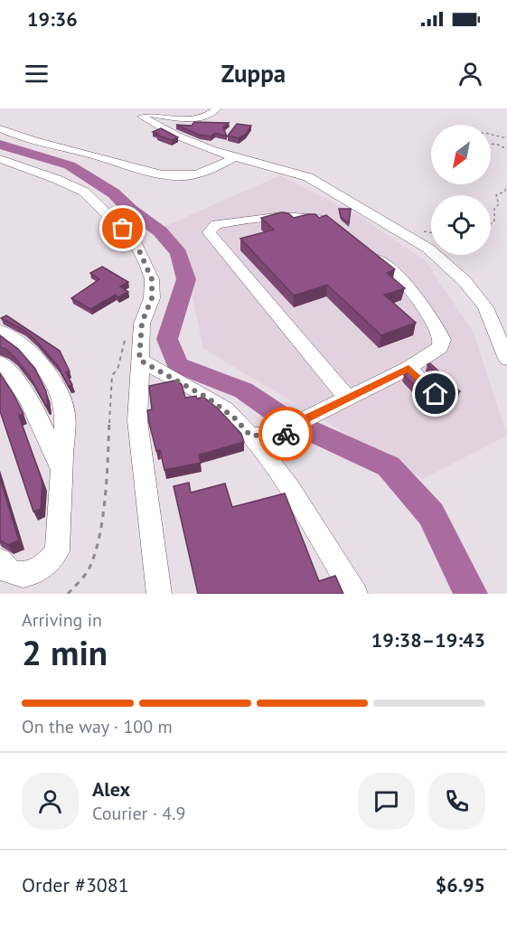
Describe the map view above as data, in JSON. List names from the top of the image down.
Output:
{
  "north": "bottom left",
  "page": {
    "status": "19:36",
    "header": "Zuppa",
    "heading": ["2 min", "Arriving in", "19:38–19:43"],
    "panel": [
      "Alex",
      "Courier · 4.9",
      "Order #3081",
      "$6.95"
    ],
    "bar": "On the way · 100 m"
  }
}
